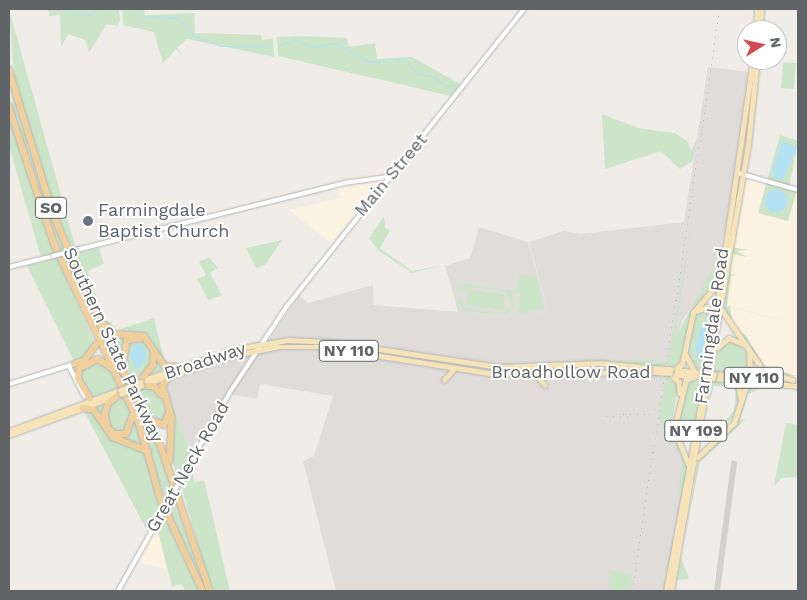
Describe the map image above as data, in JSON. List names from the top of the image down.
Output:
{
  "streets": {
    "highway": ["SO", "Southern State Parkway"],
    "main road": [
      "Main Street",
      "Farmingdale Road",
      "NY 110",
      "Broadway",
      "Broadhollow Road",
      "NY 109",
      "Great Neck Road"
    ]
  },
  "crossings": [
    ["Main Street", "Broadway"],
    ["Main Street", "Broadhollow Road"],
    ["Main Street", "Great Neck Road"],
    ["Broadway", "Broadhollow Road"],
    ["Broadway", "Great Neck Road"],
    ["Broadhollow Road", "Great Neck Road"]
  ],
  "places": ["Farmingdale Baptist Church"],
  "north": "right"
}
